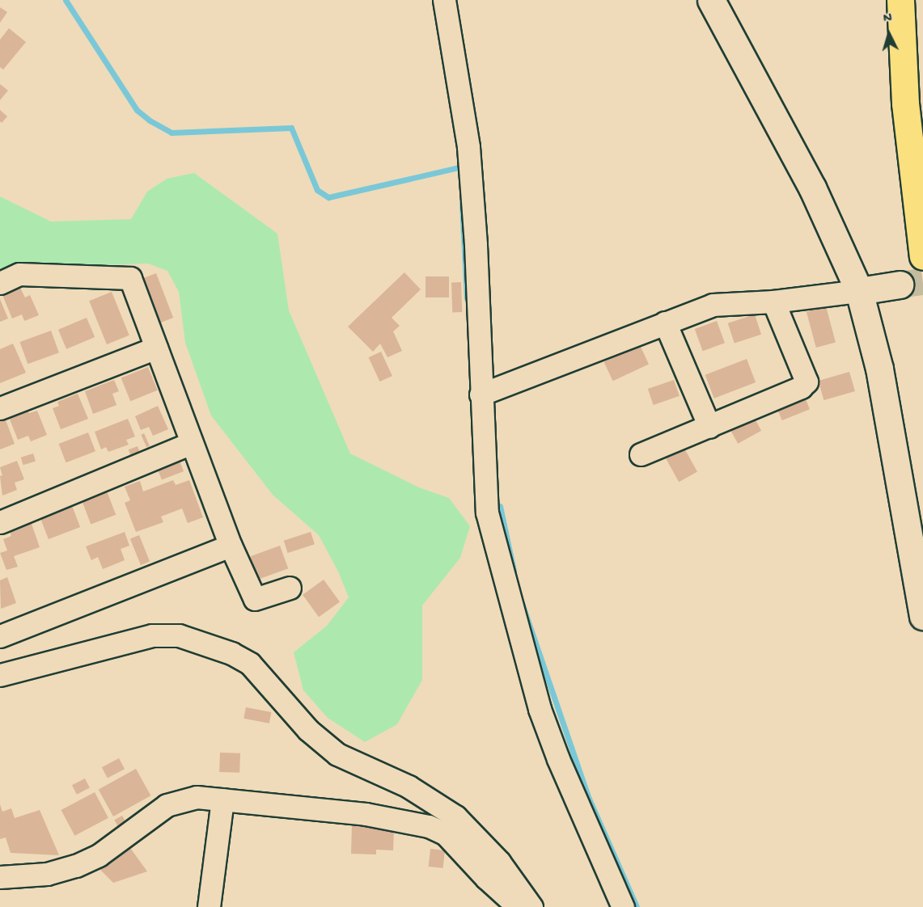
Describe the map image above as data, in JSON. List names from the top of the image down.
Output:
{
  "north": "top"
}
